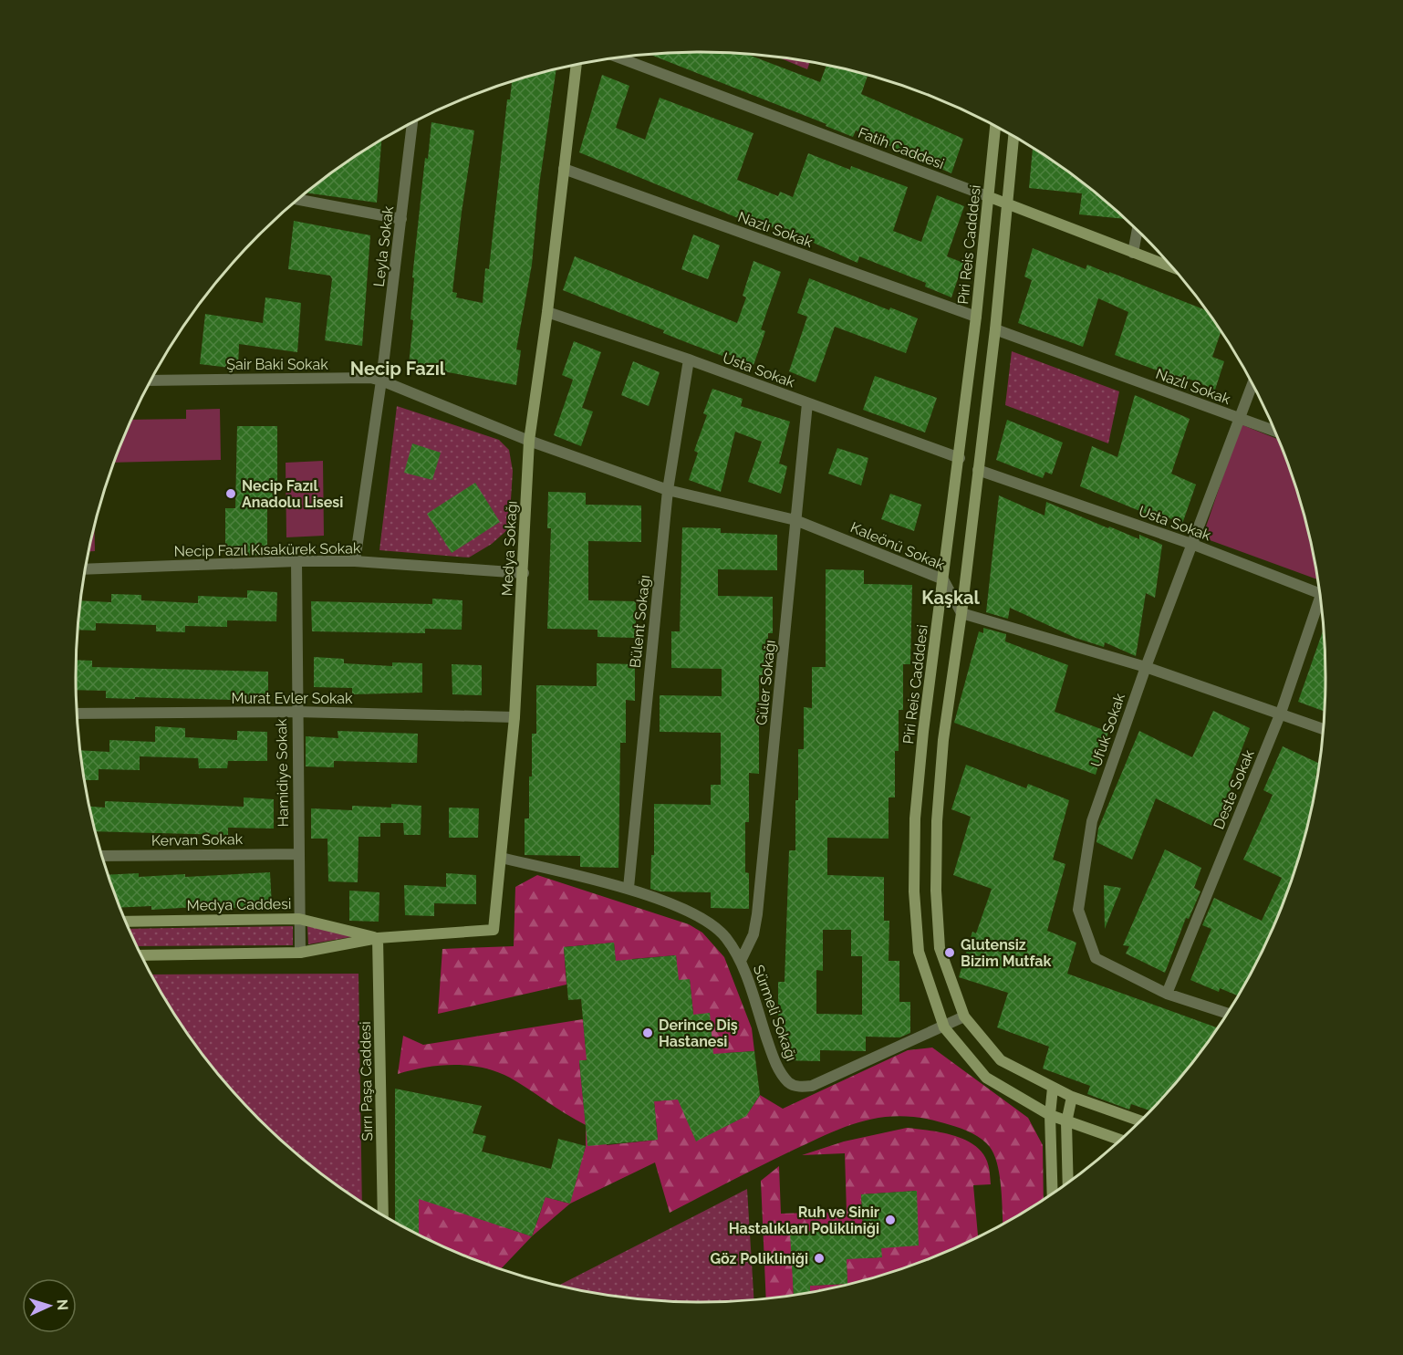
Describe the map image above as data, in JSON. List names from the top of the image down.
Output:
{
  "streets": {
    "main road": [
      "Fatih Caddesi",
      "Piri Reis Cadddesi",
      "Medya Sokağı",
      "Medya Caddesi",
      "Sırrı Paşa Caddesi"
    ],
    "street": [
      "Nazlı Sokak",
      "Leyla Sokak",
      "Şair Baki Sokak",
      "Usta Sokak",
      "Kaleönü Sokak",
      "Necip Fazıl Kısakürek Sokak",
      "Bülent Sokağı",
      "Güler Sokağı",
      "Murat Evler Sokak",
      "Ufuk Sokak",
      "Hamidiye Sokak",
      "Deste Sokak",
      "Kervan Sokak",
      "Sürmeli Sokağı"
    ]
  },
  "crossings": [
    ["Fatih Caddesi", "Piri Reis Cadddesi"],
    ["Nazlı Sokak", "Piri Reis Cadddesi"],
    ["Nazlı Sokak", "Medya Sokağı"],
    ["Nazlı Sokak", "Ufuk Sokak"],
    ["Piri Reis Cadddesi", "Usta Sokak"],
    ["Piri Reis Cadddesi", "Kaleönü Sokak"],
    ["Piri Reis Cadddesi", "Sürmeli Sokağı"],
    ["Leyla Sokak", "Şair Baki Sokak"],
    ["Leyla Sokak", "Necip Fazıl Kısakürek Sokak"],
    ["Şair Baki Sokak", "Kaleönü Sokak"],
    ["Şair Baki Sokak", "Medya Sokağı"],
    ["Usta Sokak", "Medya Sokağı"],
    ["Usta Sokak", "Bülent Sokağı"],
    ["Usta Sokak", "Güler Sokağı"],
    ["Usta Sokak", "Ufuk Sokak"],
    ["Kaleönü Sokak", "Medya Sokağı"],
    ["Kaleönü Sokak", "Bülent Sokağı"],
    ["Kaleönü Sokak", "Güler Sokağı"],
    ["Medya Sokağı", "Necip Fazıl Kısakürek Sokak"],
    ["Medya Sokağı", "Murat Evler Sokak"],
    ["Medya Sokağı", "Medya Caddesi"],
    ["Medya Sokağı", "Sürmeli Sokağı"],
    ["Medya Sokağı", "Sırrı Paşa Caddesi"],
    ["Necip Fazıl Kısakürek Sokak", "Hamidiye Sokak"],
    ["Bülent Sokağı", "Sürmeli Sokağı"],
    ["Güler Sokağı", "Sürmeli Sokağı"],
    ["Murat Evler Sokak", "Hamidiye Sokak"],
    ["Ufuk Sokak", "Deste Sokak"],
    ["Hamidiye Sokak", "Kervan Sokak"],
    ["Hamidiye Sokak", "Medya Caddesi"],
    ["Medya Caddesi", "Sırrı Paşa Caddesi"]
  ],
  "districts": ["Necip Fazıl", "Kaşkal"],
  "places": [
    "Necip Fazıl Anadolu Lisesi",
    "Glutensiz Bizim Mutfak",
    "Derince Diş Hastanesi",
    "Ruh ve Sinir Hastalıkları Polikliniği",
    "Göz Polikliniği"
  ],
  "north": "right"
}
